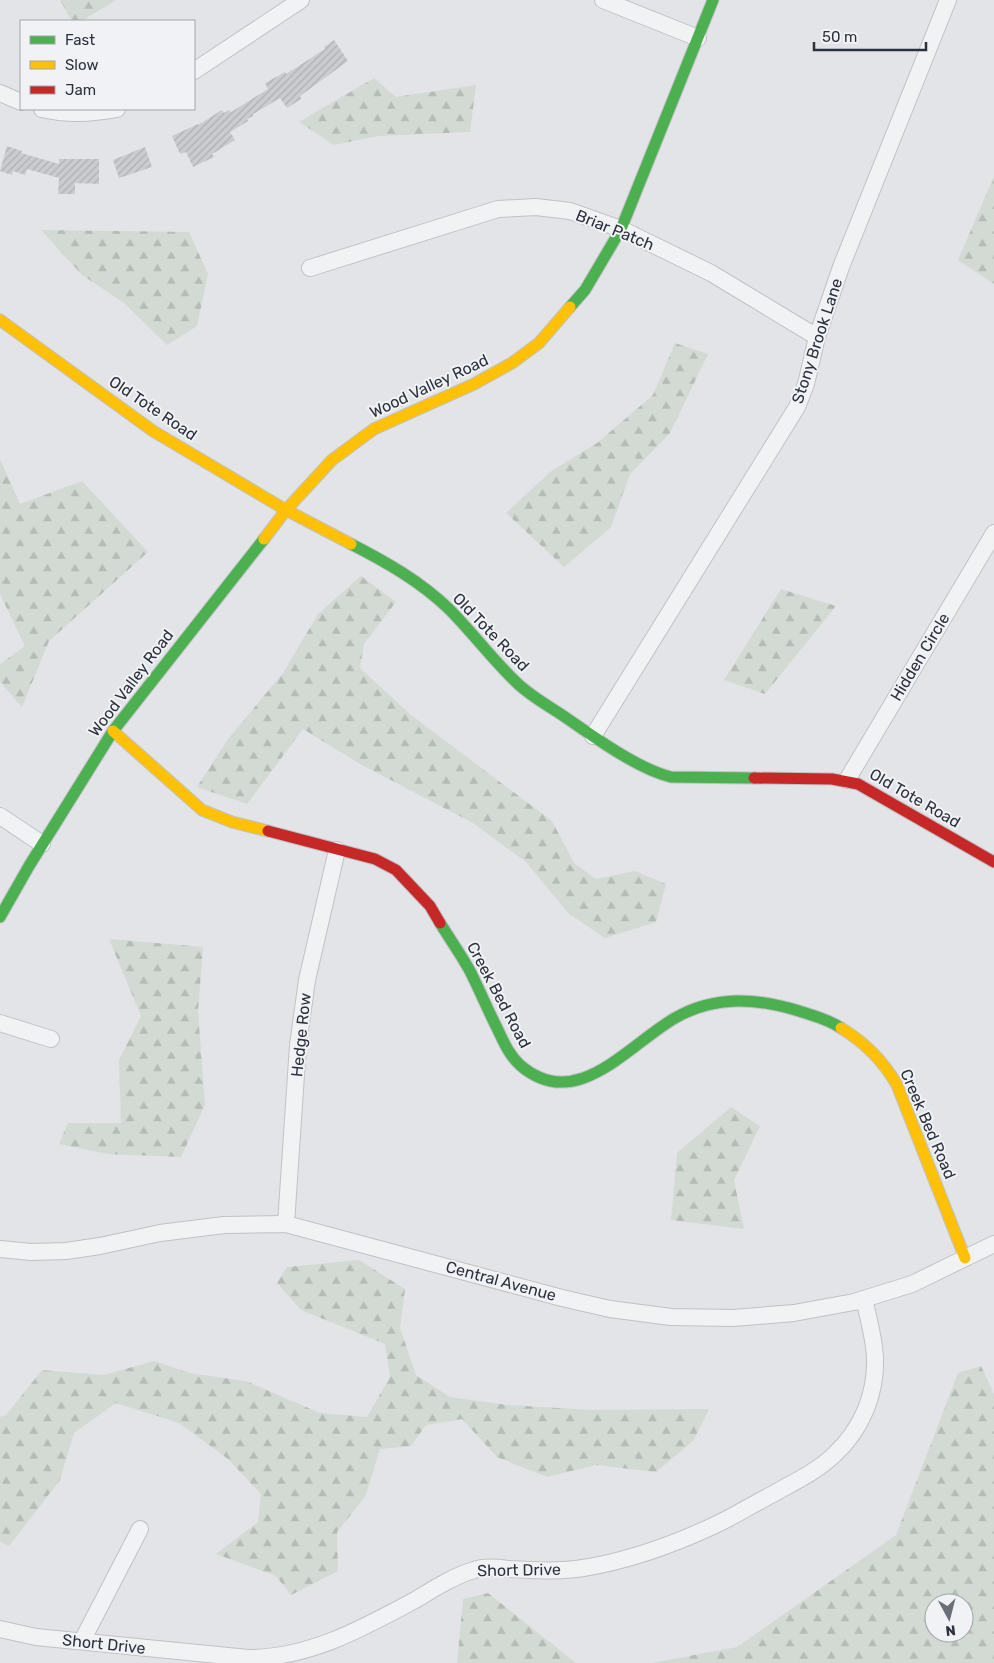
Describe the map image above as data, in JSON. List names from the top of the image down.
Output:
{
  "streets": {
    "street": [
      "Briar Patch",
      "Stony Brook Lane",
      "Wood Valley Road",
      "Old Tote Road",
      "Hidden Circle",
      "Creek Bed Road",
      "Hedge Row",
      "Central Avenue",
      "Short Drive"
    ]
  },
  "crossings": [
    ["Briar Patch", "Stony Brook Lane"],
    ["Briar Patch", "Wood Valley Road"],
    ["Stony Brook Lane", "Old Tote Road"],
    ["Wood Valley Road", "Old Tote Road"],
    ["Wood Valley Road", "Creek Bed Road"],
    ["Old Tote Road", "Hidden Circle"],
    ["Creek Bed Road", "Hedge Row"],
    ["Creek Bed Road", "Central Avenue"],
    ["Hedge Row", "Central Avenue"],
    ["Central Avenue", "Short Drive"]
  ],
  "legend": ["Fast", "Slow", "Jam"],
  "scale_bar": "50 m",
  "north": "bottom"
}
